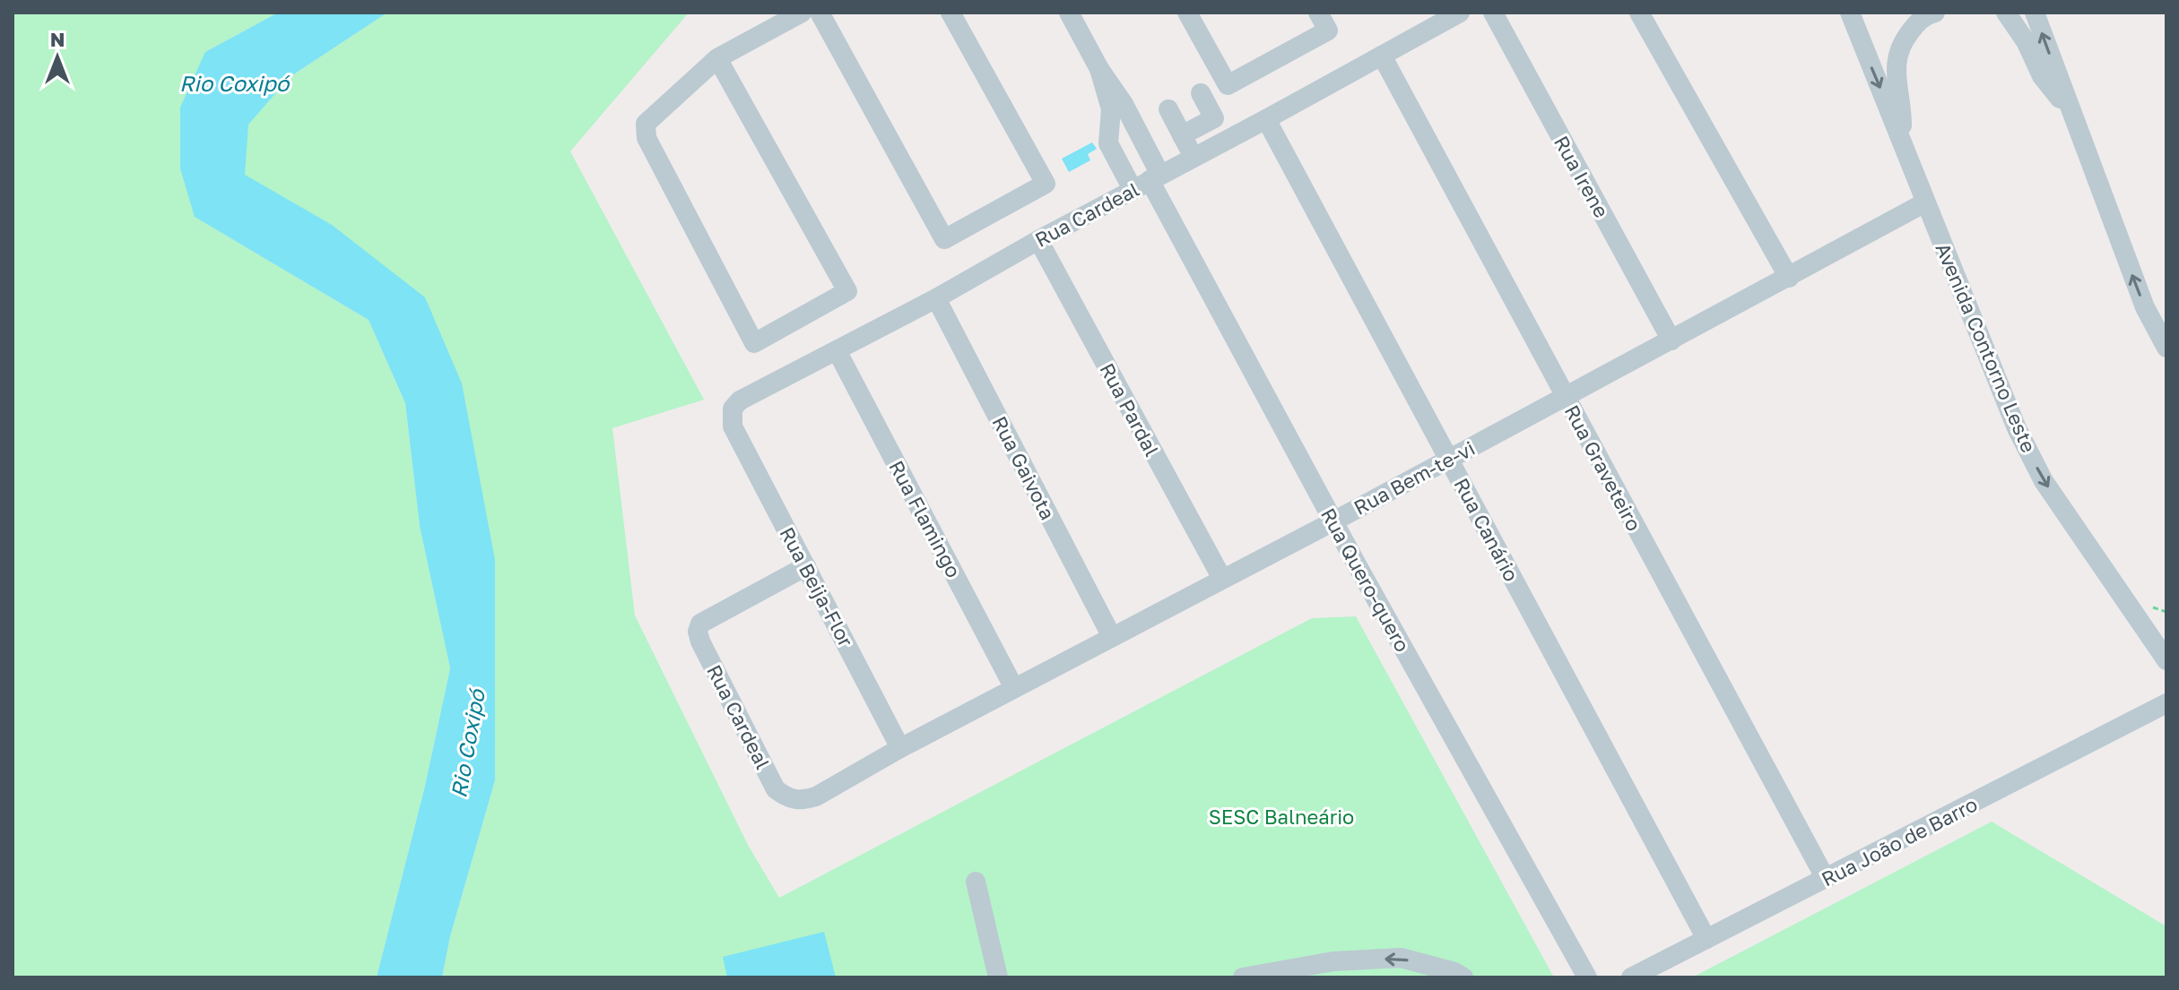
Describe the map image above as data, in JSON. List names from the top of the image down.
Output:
{
  "streets": {
    "street": [
      "Rua Irene",
      "Rua Cardeal",
      "Avenida Contorno Leste",
      "Rua Pardal",
      "Rua Gaivota",
      "Rua Graveteiro",
      "Rua Bem-te-vi",
      "Rua Flamingo",
      "Rua Canário",
      "Rua Quero-quero",
      "Rua Beija-Flor",
      "Rua João de Barro"
    ]
  },
  "crossings": [
    ["Rua Irene", "Rua Bem-te-vi"],
    ["Rua Cardeal", "Rua Pardal"],
    ["Rua Cardeal", "Rua Gaivota"],
    ["Rua Cardeal", "Rua Graveteiro"],
    ["Rua Cardeal", "Rua Bem-te-vi"],
    ["Rua Cardeal", "Rua Flamingo"],
    ["Rua Cardeal", "Rua Canário"],
    ["Rua Cardeal", "Rua Quero-quero"],
    ["Rua Cardeal", "Rua Beija-Flor"],
    ["Avenida Contorno Leste", "Rua Bem-te-vi"],
    ["Rua Pardal", "Rua Bem-te-vi"],
    ["Rua Gaivota", "Rua Bem-te-vi"],
    ["Rua Graveteiro", "Rua Bem-te-vi"],
    ["Rua Graveteiro", "Rua João de Barro"],
    ["Rua Bem-te-vi", "Rua Flamingo"],
    ["Rua Bem-te-vi", "Rua Canário"],
    ["Rua Bem-te-vi", "Rua Quero-quero"],
    ["Rua Bem-te-vi", "Rua Beija-Flor"],
    ["Rua Canário", "Rua João de Barro"]
  ],
  "water": ["Rio Coxipó"],
  "parks": ["SESC Balneário"],
  "north": "top"
}
